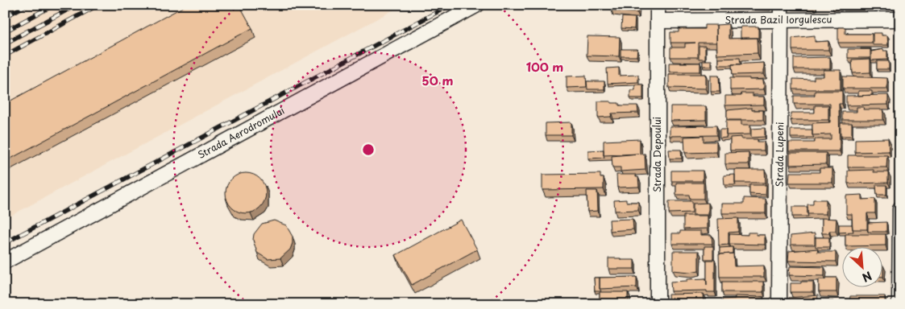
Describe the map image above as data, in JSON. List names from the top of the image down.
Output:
{
  "streets": {
    "street": [
      "Strada Bazil Iorgulescu",
      "Strada Aerodromului",
      "Strada Depoului",
      "Strada Lupeni"
    ]
  },
  "crossings": [
    ["Strada Bazil Iorgulescu", "Strada Depoului"],
    ["Strada Bazil Iorgulescu", "Strada Lupeni"]
  ],
  "north": "bottom right",
  "rings": ["100 m", "50 m"]
}
